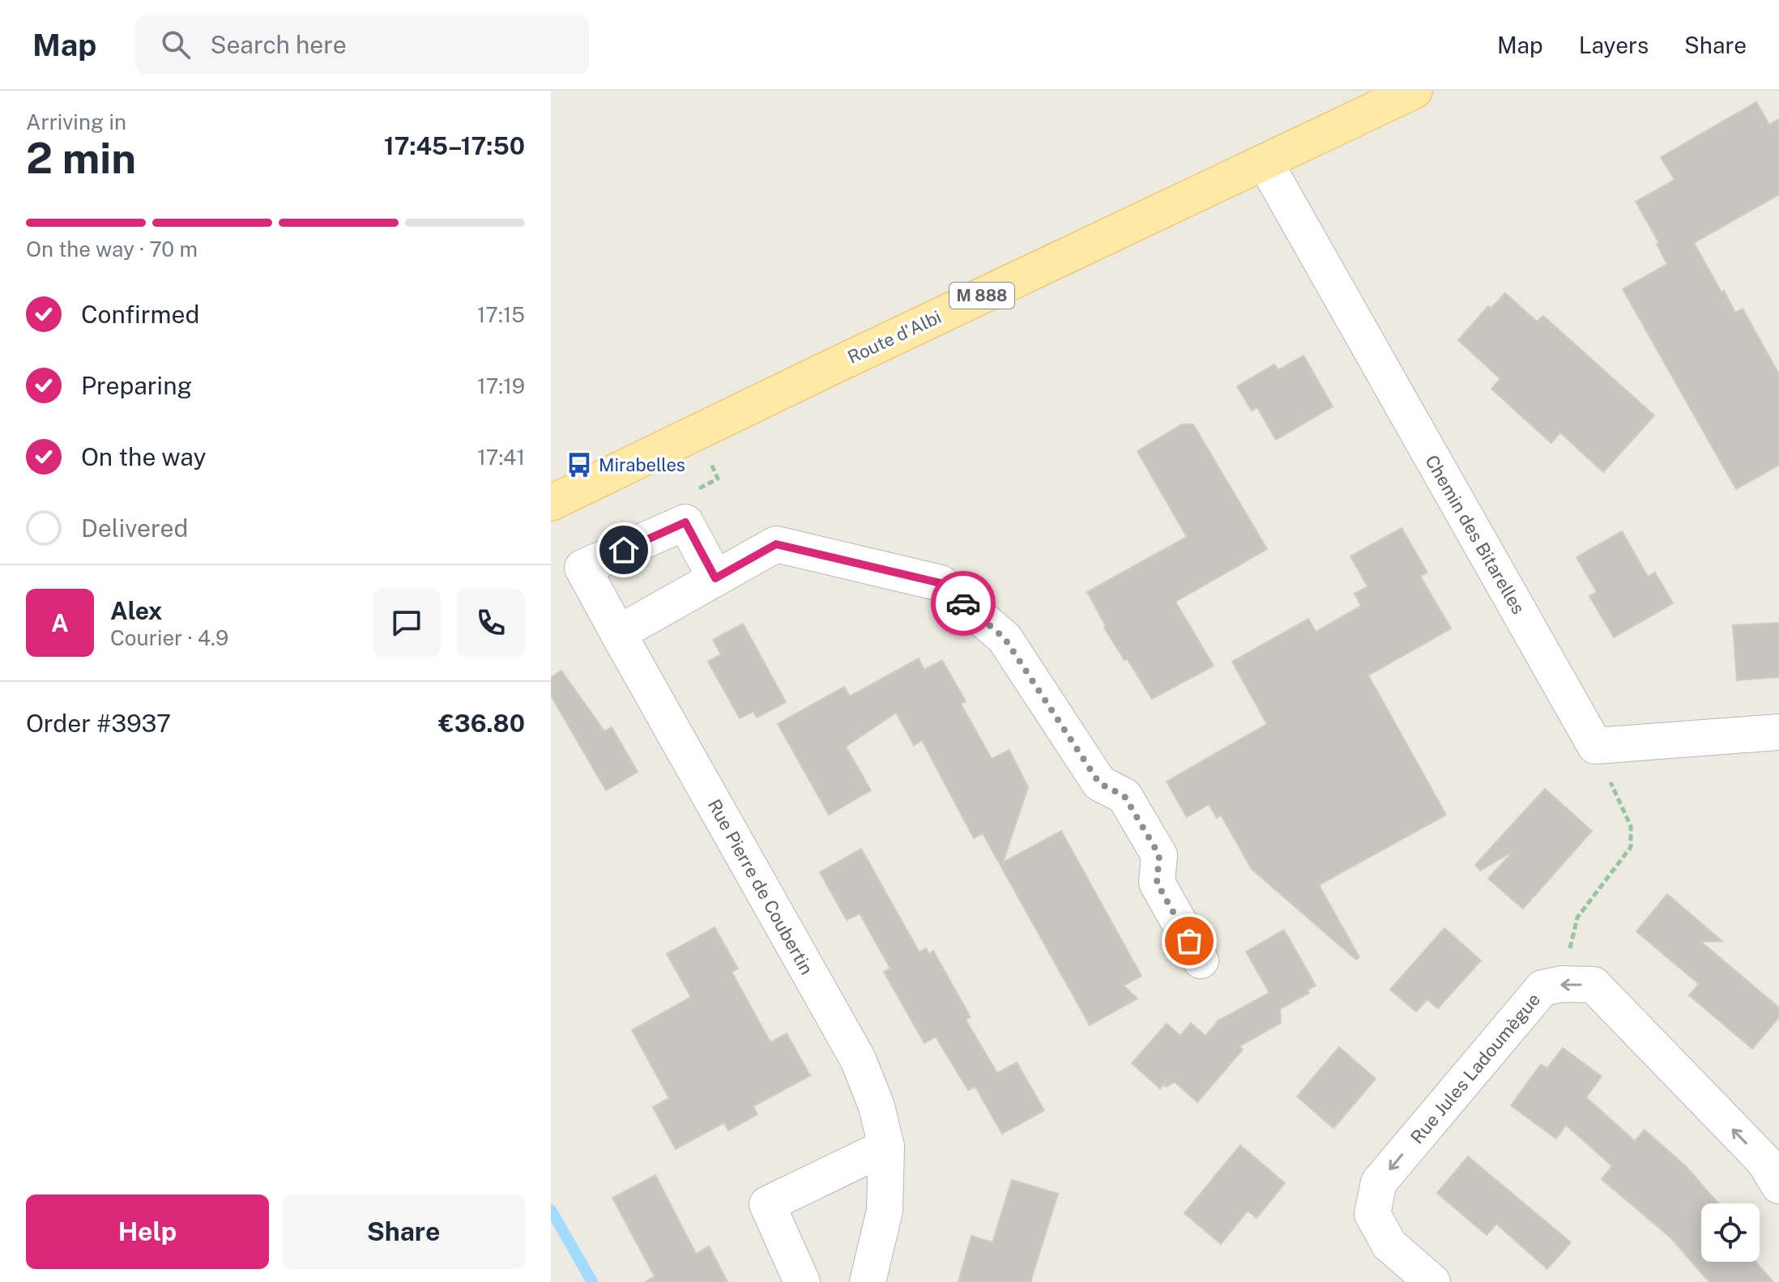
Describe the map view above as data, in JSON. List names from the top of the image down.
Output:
{
  "streets": {
    "main road": ["M 888", "Route d'Albi"],
    "street": ["Chemin des Bitarelles", "Rue Pierre de Coubertin", "Rue Jules Ladoumègue"]
  },
  "crossings": [
    ["Route d'Albi", "Chemin des Bitarelles"]
  ],
  "places": {
    "bus stop": ["Mirabelles"]
  },
  "page": {
    "header": "Map",
    "search": "Search here",
    "nav": ["Map", "Layers", "Share"],
    "heading": ["2 min", "Arriving in", "17:45–17:50"],
    "panel": [
      "Alex",
      "Courier · 4.9",
      "Order #3937",
      "€36.80"
    ],
    "bar": "On the way · 70 m",
    "list": [
      ["Confirmed", "17:15"],
      ["Preparing", "17:19"],
      ["On the way", "17:41"],
      "Delivered"
    ],
    "round": "A",
    "buttons": ["Help", "Share"]
  }
}
